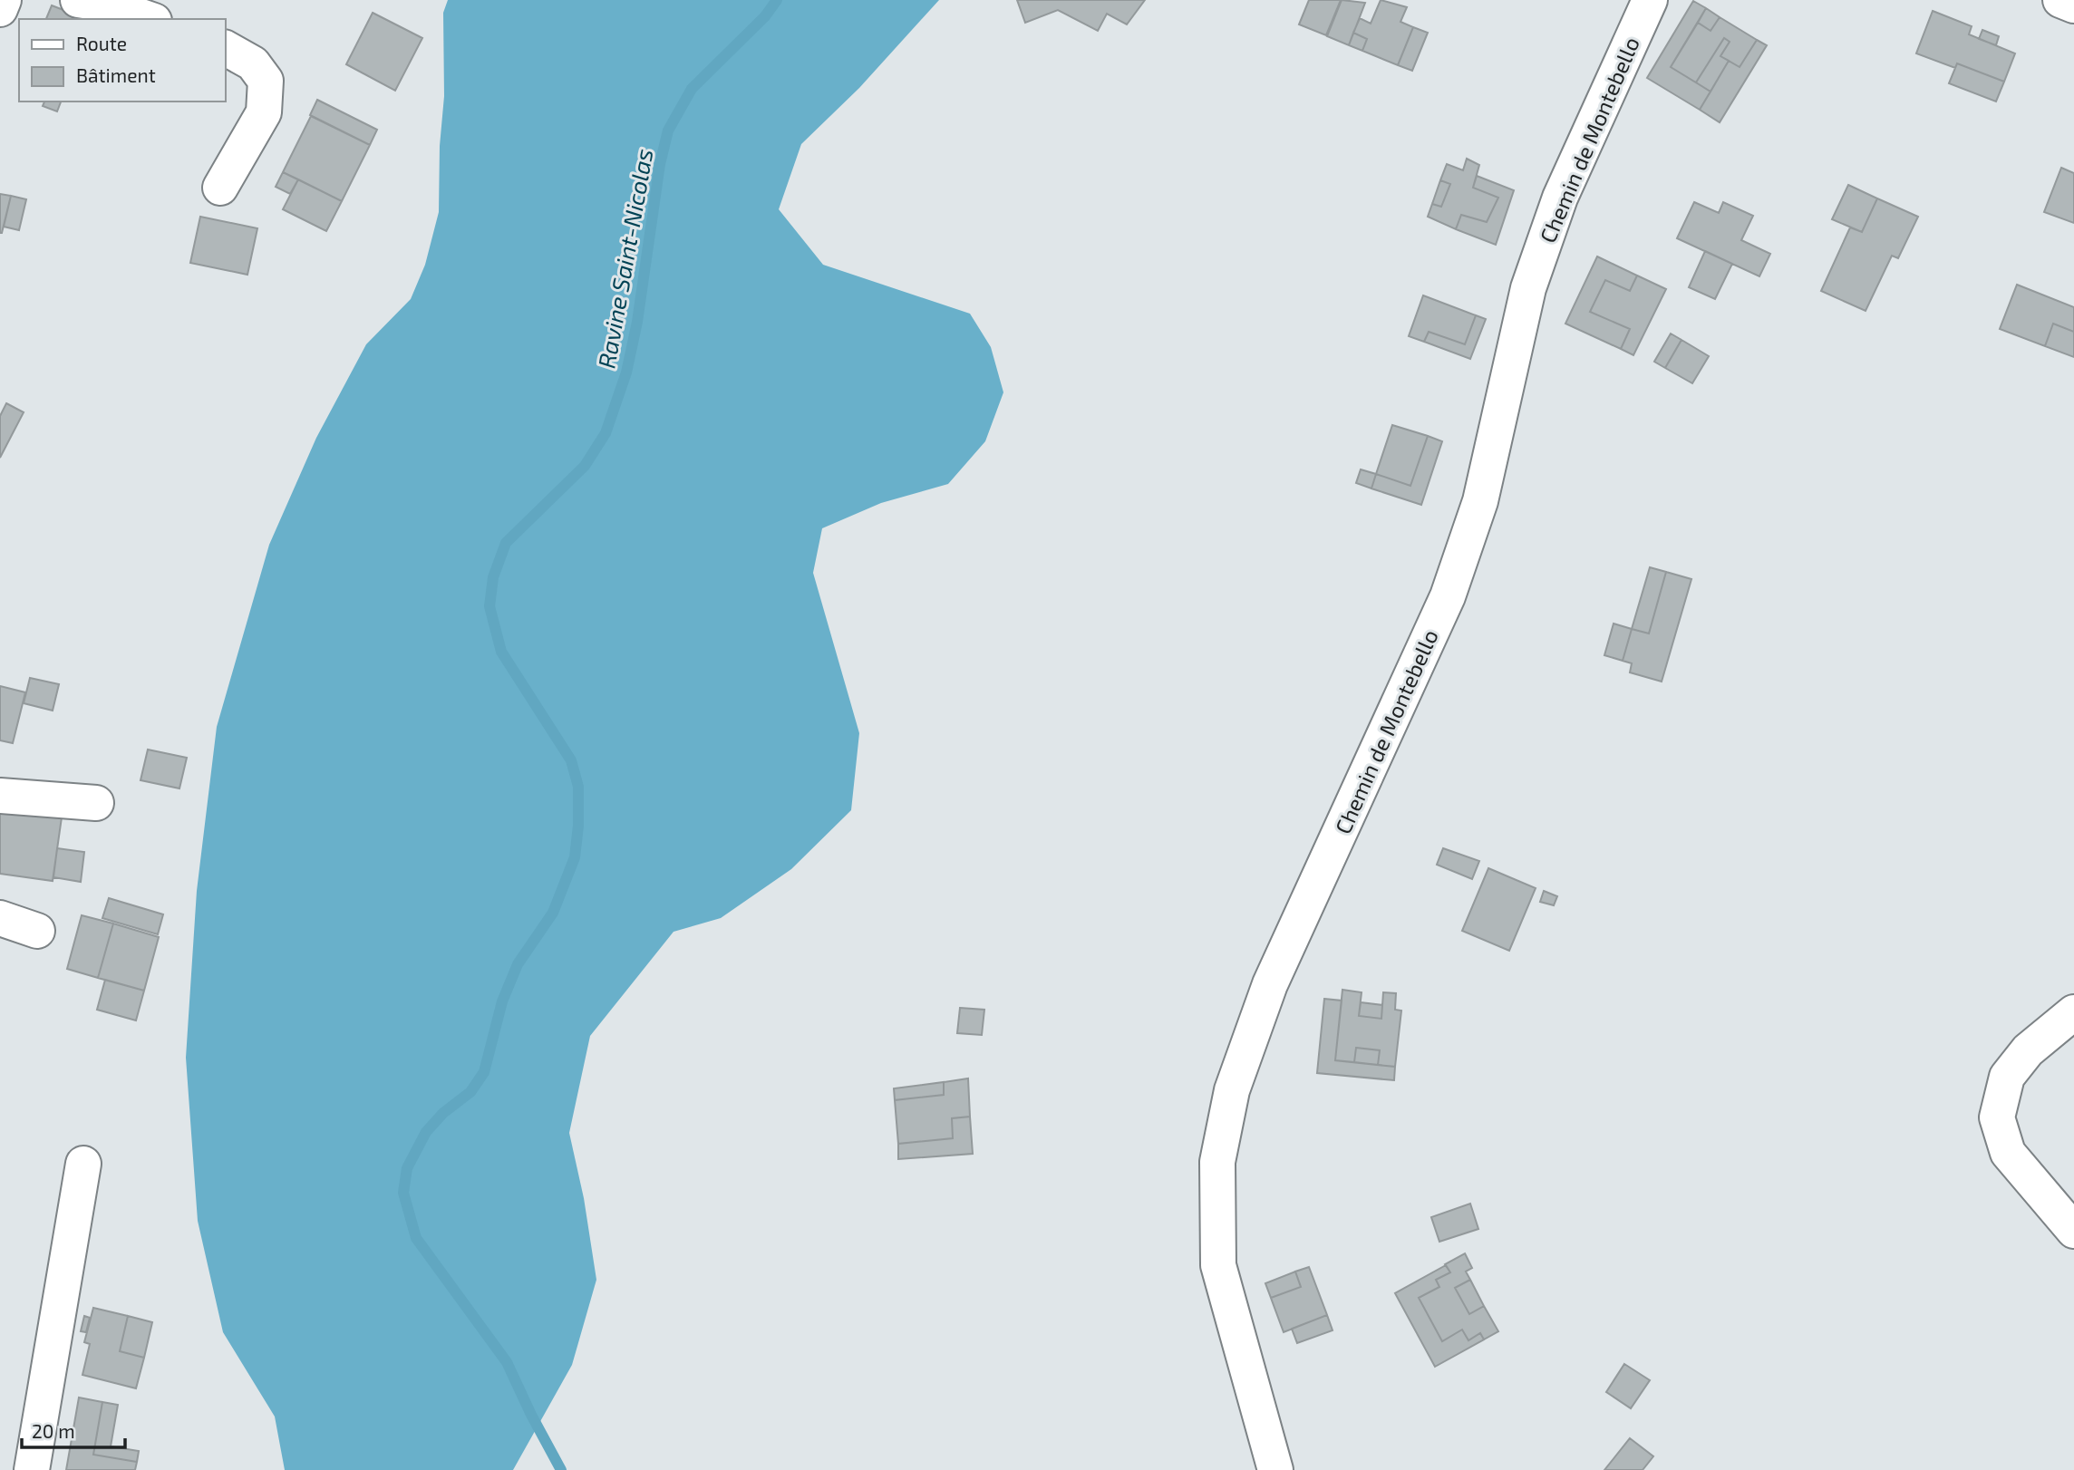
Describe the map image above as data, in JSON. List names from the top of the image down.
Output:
{
  "streets": {
    "street": ["Chemin de Montebello"]
  },
  "water": ["Ravine Saint-Nicolas"],
  "legend": ["Route", "Bâtiment"],
  "scale_bar": "20 m"
}
